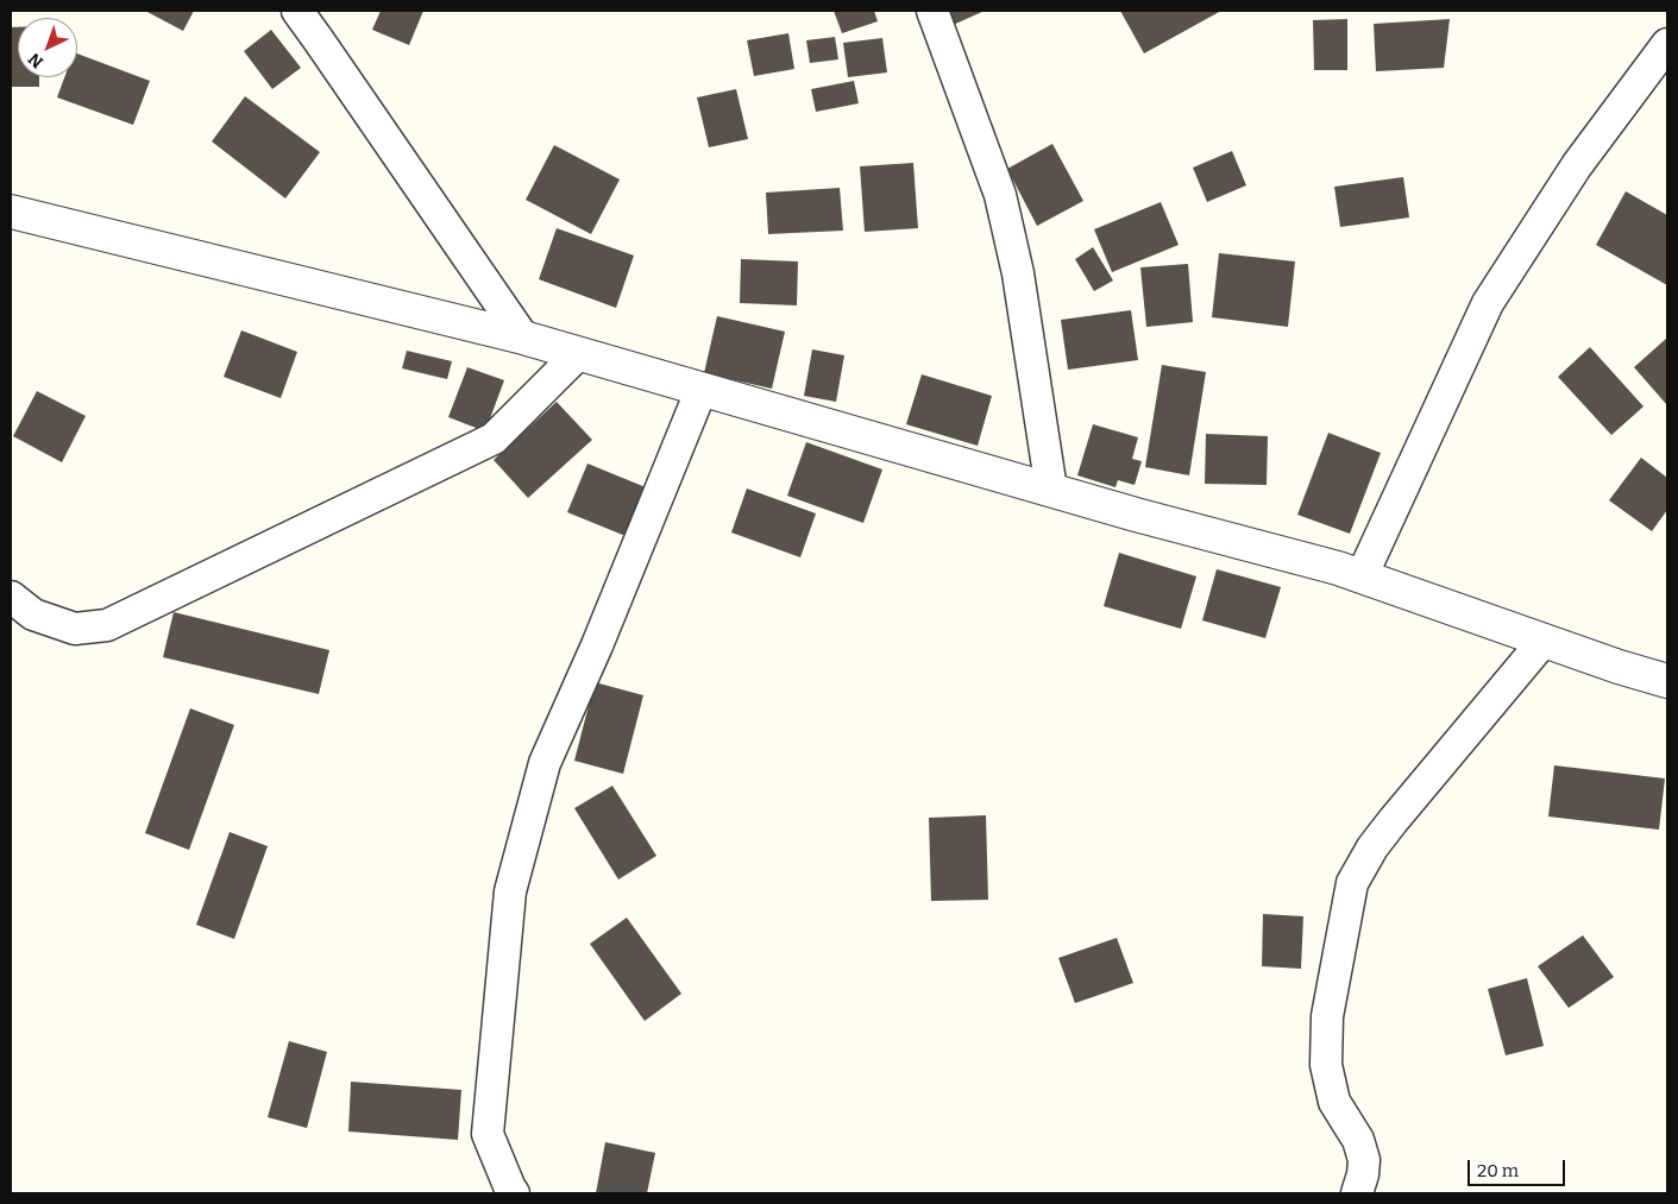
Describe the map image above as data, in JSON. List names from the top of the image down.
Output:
{
  "scale_bar": "20 m",
  "north": "bottom left"
}
